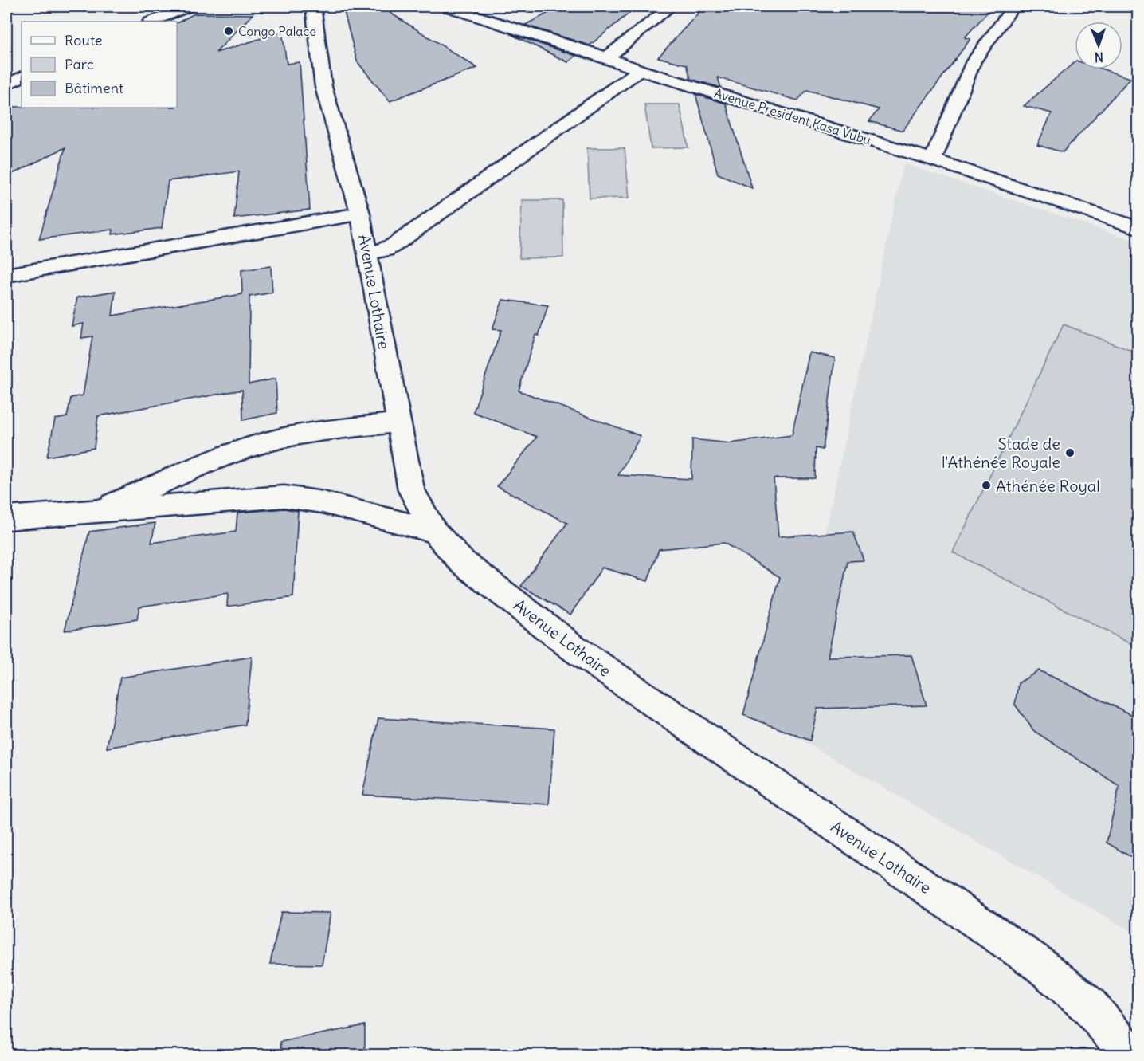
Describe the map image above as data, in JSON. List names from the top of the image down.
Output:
{
  "streets": {
    "main road": ["Avenue President Kasa Vubu", "Avenue Lothaire"]
  },
  "places": ["Congo Palace", "Stade de l'Athénée Royale", "Athénée Royal"],
  "legend": ["Route", "Parc", "Bâtiment"],
  "north": "bottom"
}
